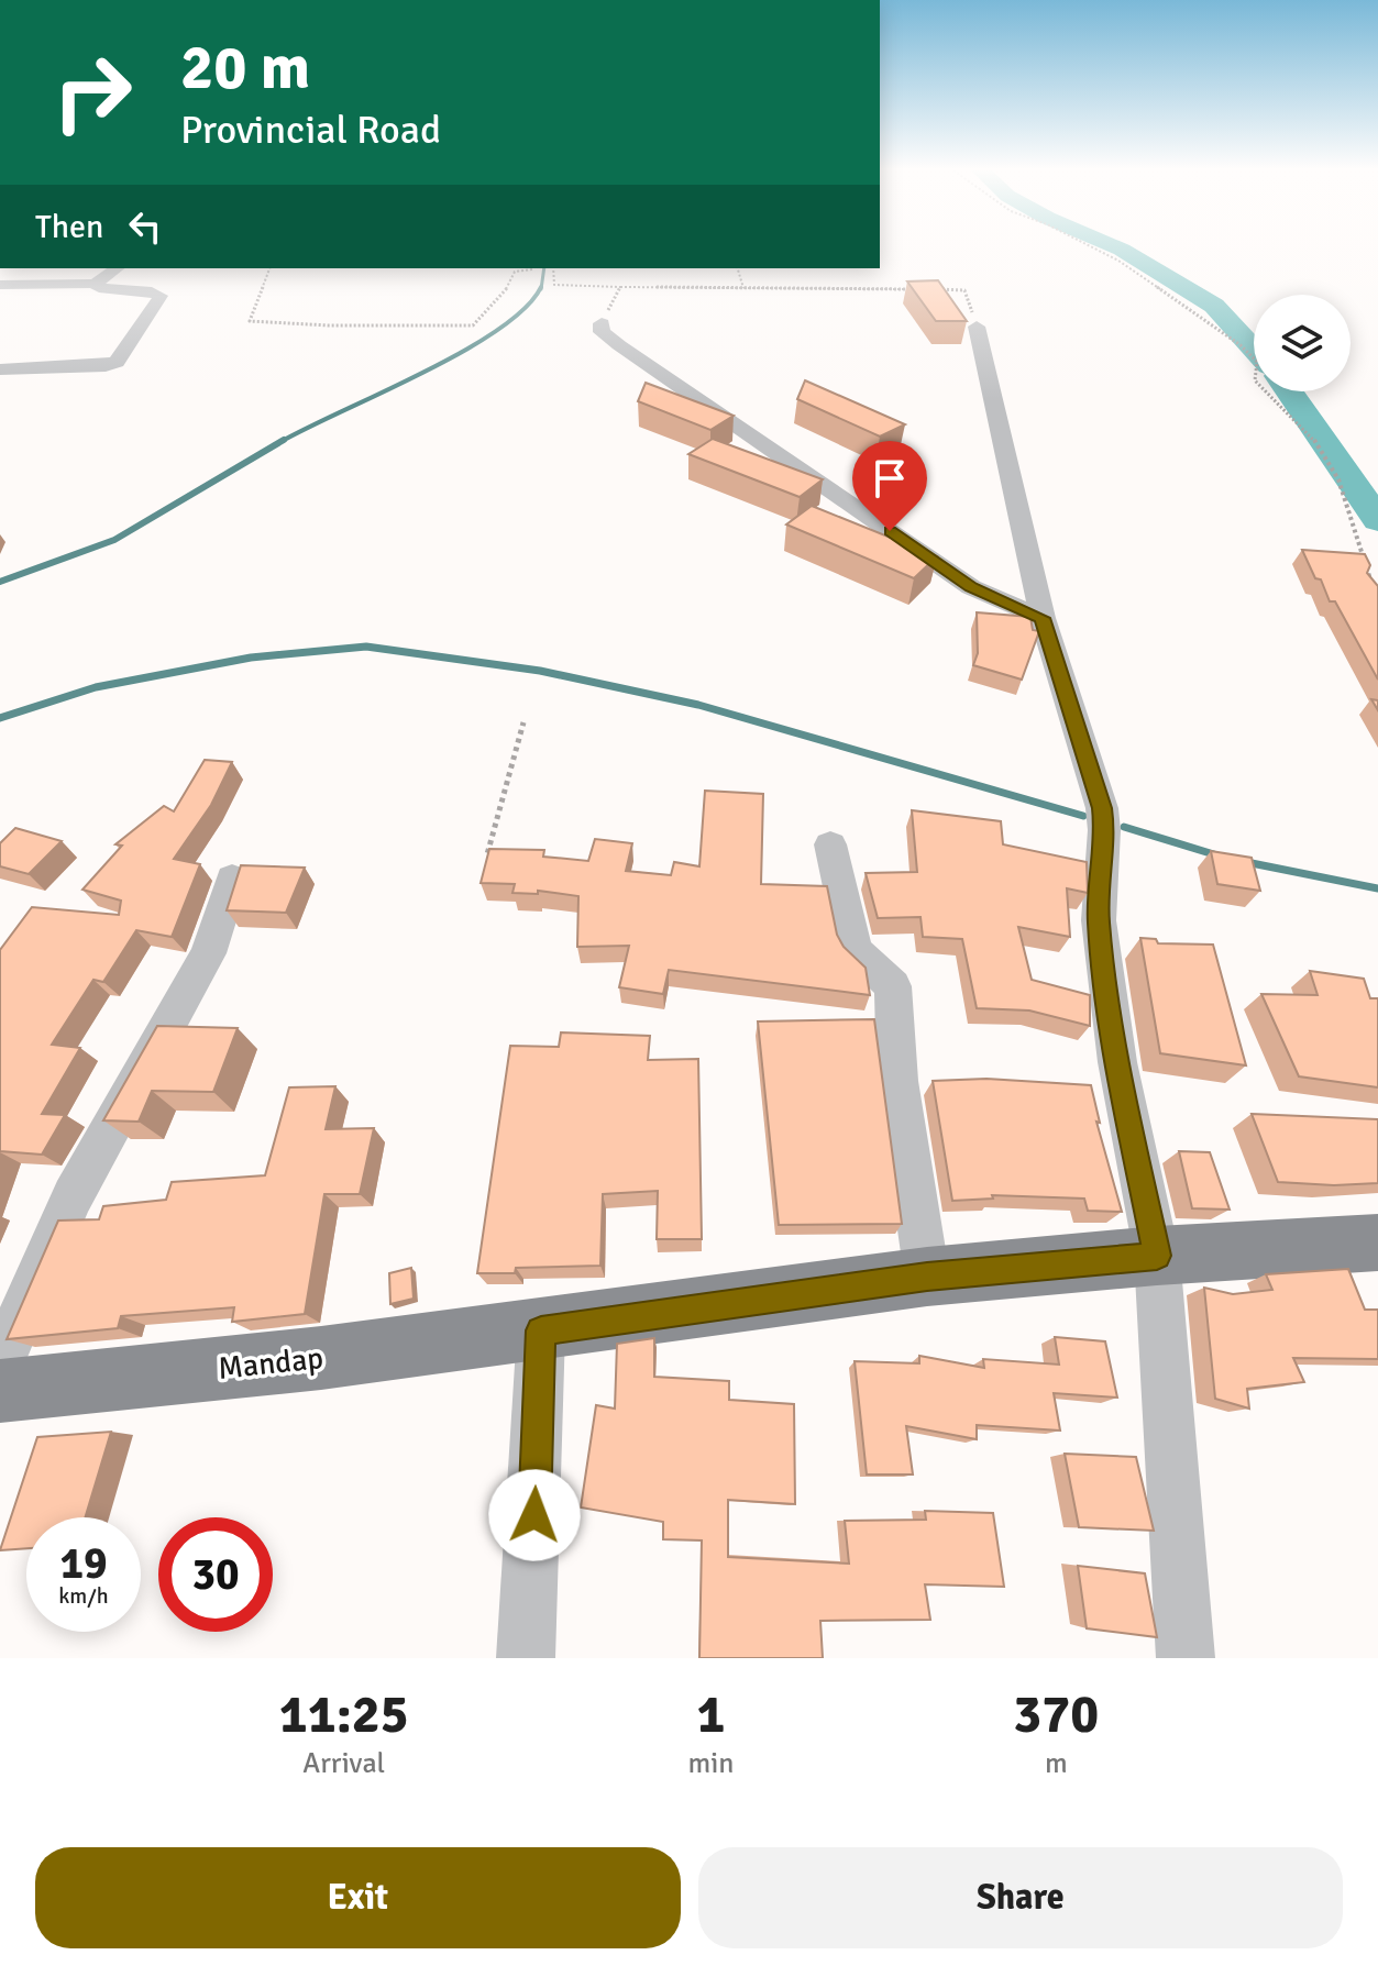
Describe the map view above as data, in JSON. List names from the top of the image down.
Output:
{
  "streets": {
    "main road": ["Mandap"]
  },
  "page": {
    "turn": ["20 m", "Provincial Road"],
    "then": "Then",
    "speed": "19 km/h",
    "limit": "30",
    "eta": [
      "11:25",
      "Arrival",
      "1",
      "min",
      "370",
      "m"
    ],
    "buttons": ["Exit", "Share"]
  }
}
